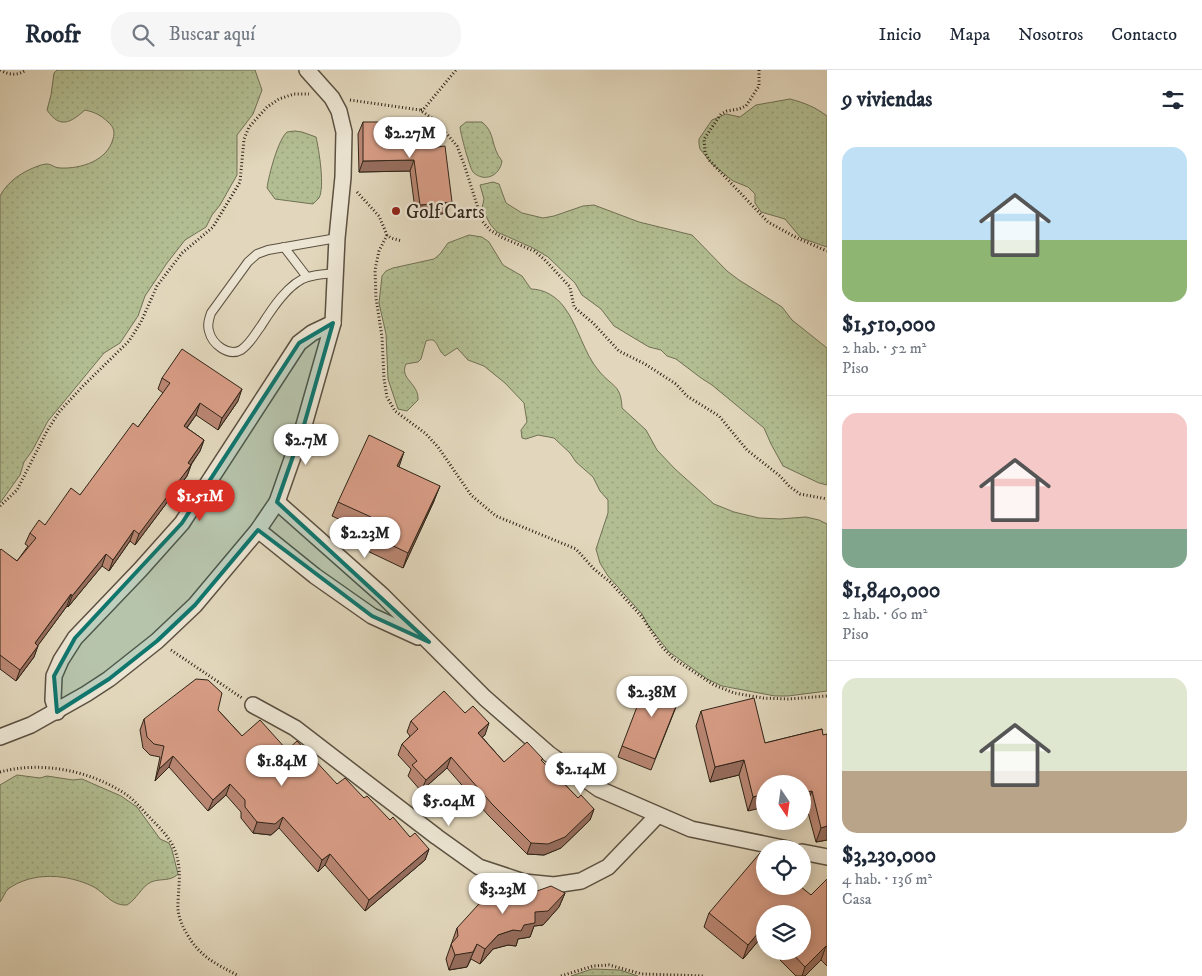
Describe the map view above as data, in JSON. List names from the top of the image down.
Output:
{
  "places": ["Golf Carts"],
  "north": "bottom",
  "page": {
    "header": "Roofr",
    "search": "Buscar aquí",
    "nav": [
      "Inicio",
      "Mapa",
      "Nosotros",
      "Contacto"
    ],
    "heading": "9 viviendas",
    "price": [
      "$2.27M",
      "$2.7M",
      "$1.51M",
      "$2.23M",
      "$2.38M",
      "$1.84M",
      "$2.14M",
      "$5.04M",
      "$3.23M"
    ],
    "list": [
      {
        "name": "$1,510,000",
        "note": "2 hab. · 52 m² · Piso"
      },
      {
        "name": "$1,840,000",
        "note": "2 hab. · 60 m² · Piso"
      },
      {
        "name": "$3,230,000",
        "note": "4 hab. · 136 m² · Casa"
      }
    ]
  }
}
